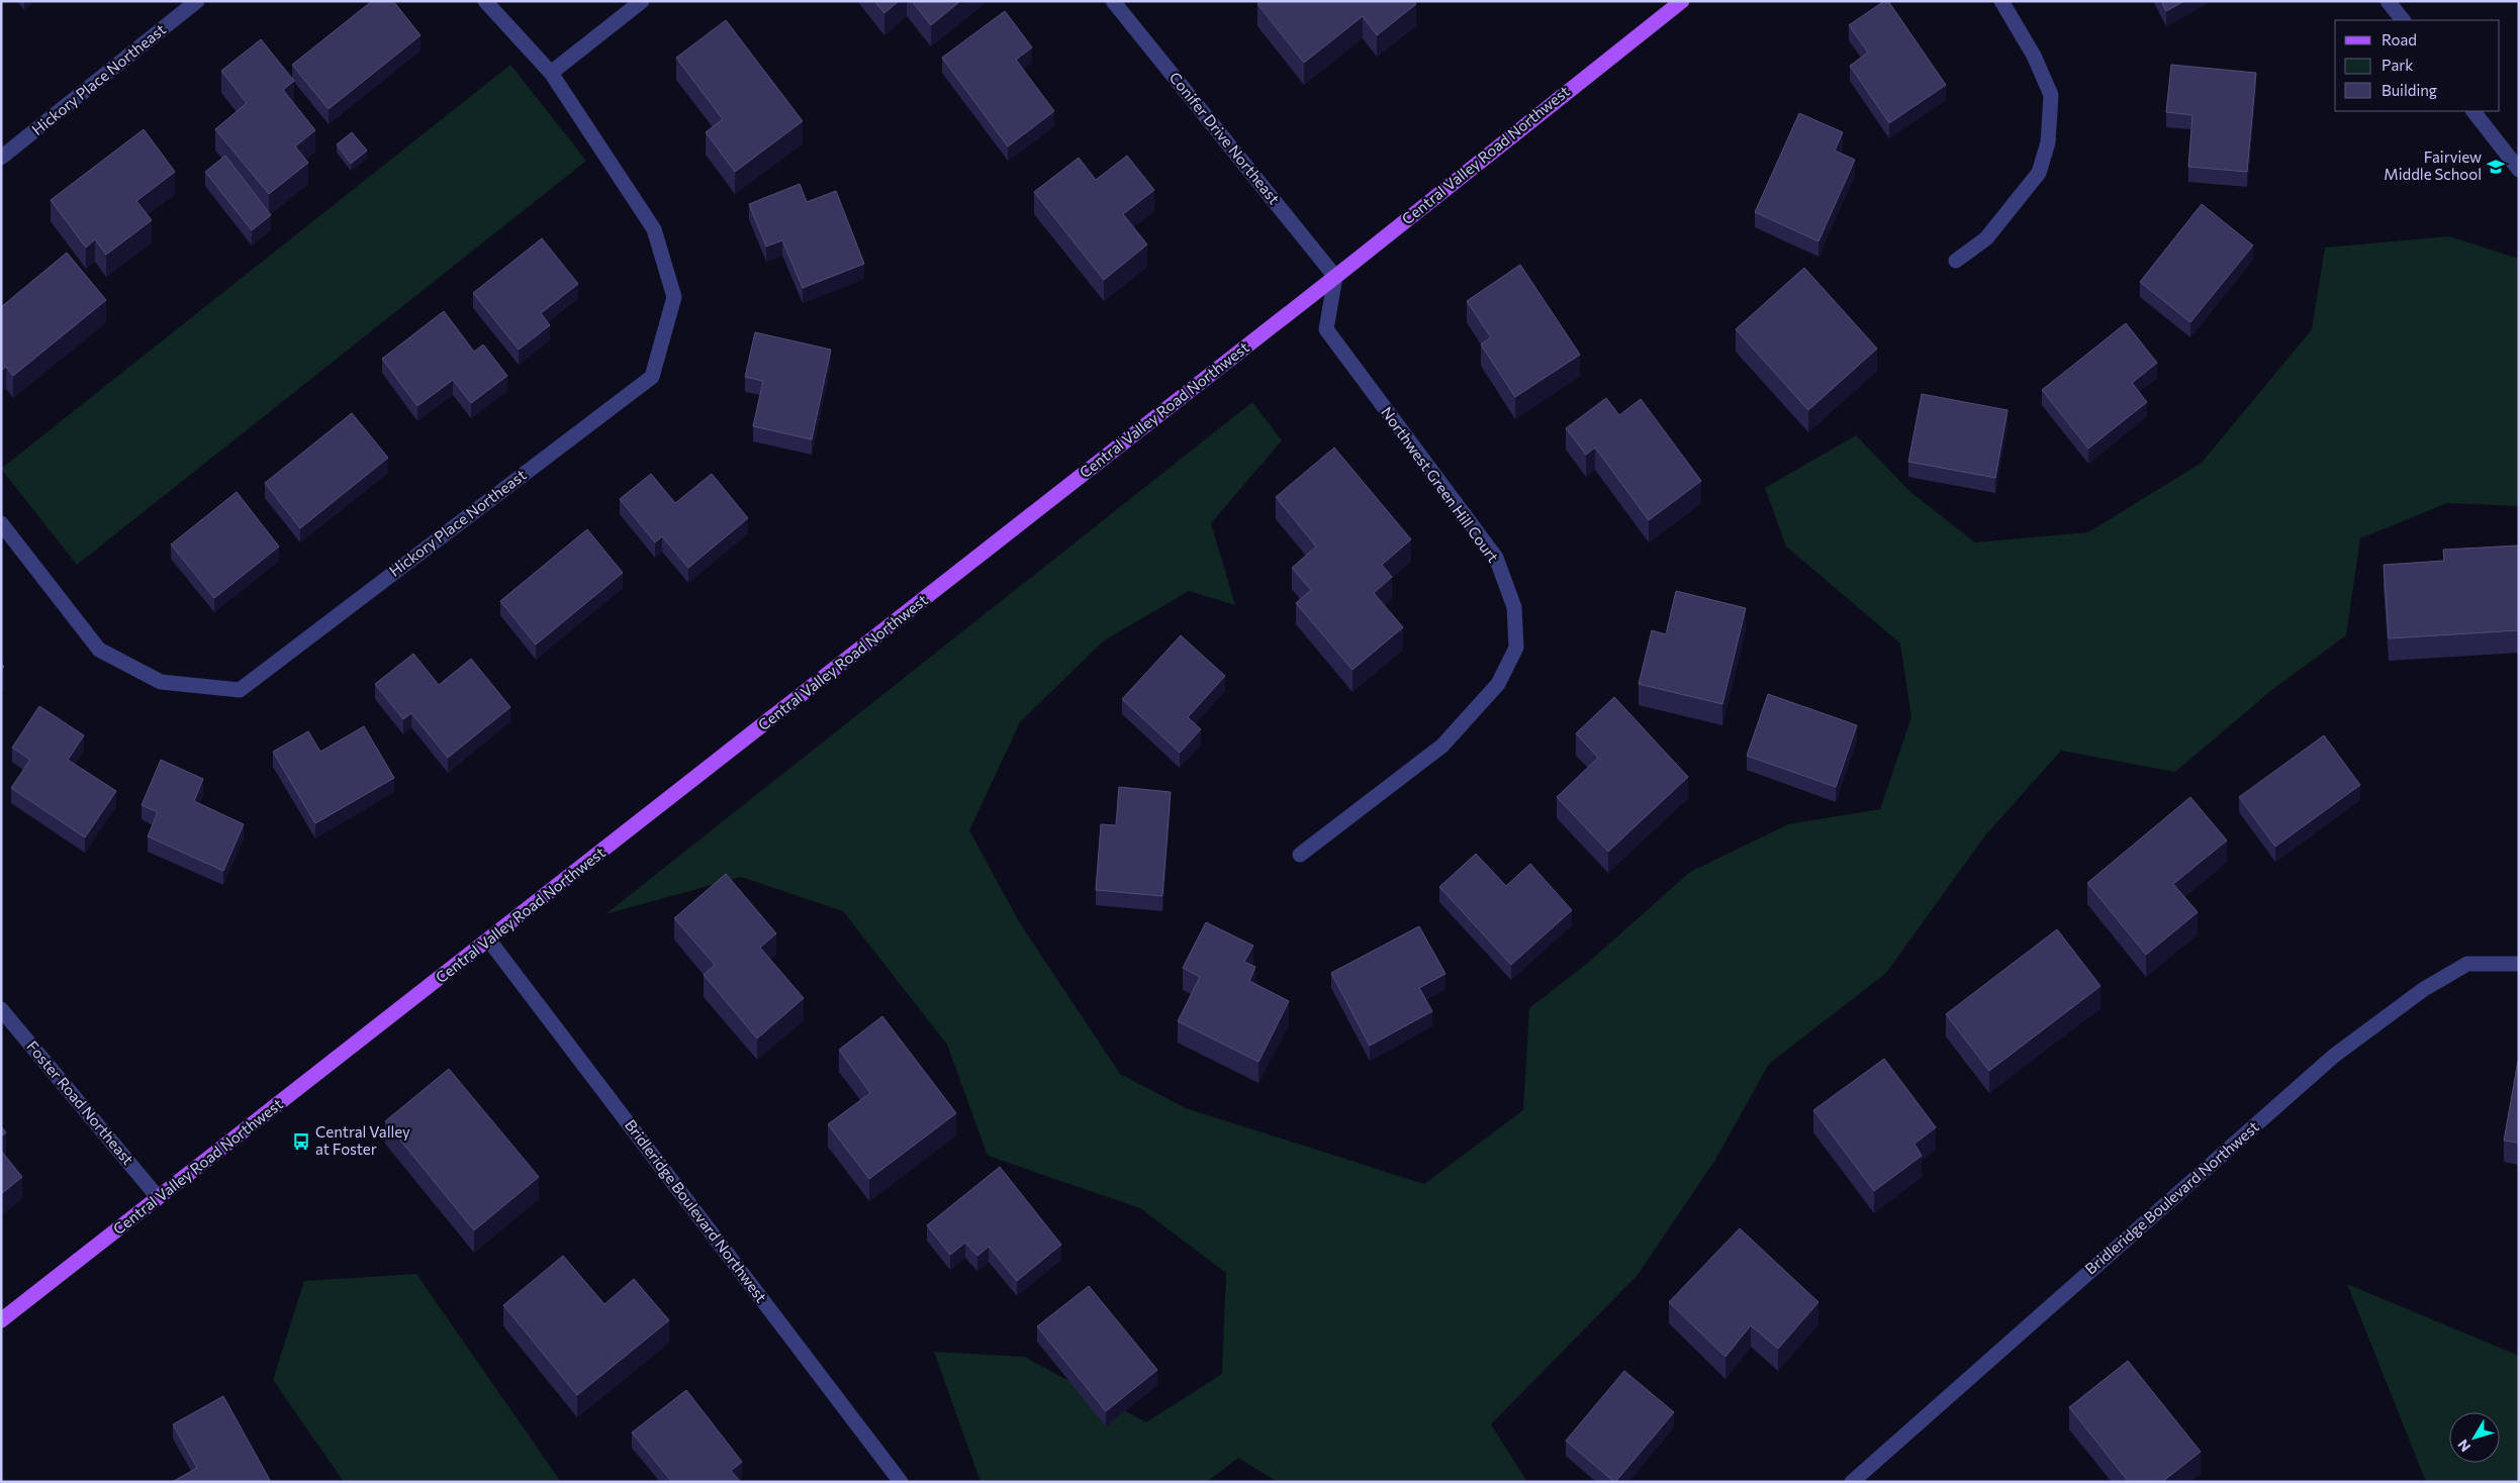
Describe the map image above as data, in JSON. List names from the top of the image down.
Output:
{
  "streets": {
    "main road": ["Central Valley Road Northwest"],
    "street": [
      "Hickory Place Northeast",
      "Conifer Drive Northeast",
      "Northwest Green Hill Court",
      "Foster Road Northeast",
      "Bridleridge Boulevard Northwest"
    ]
  },
  "crossings": [
    ["Conifer Drive Northeast", "Central Valley Road Northwest"],
    ["Conifer Drive Northeast", "Northwest Green Hill Court"],
    ["Central Valley Road Northwest", "Northwest Green Hill Court"],
    ["Central Valley Road Northwest", "Foster Road Northeast"],
    ["Central Valley Road Northwest", "Bridleridge Boulevard Northwest"]
  ],
  "places": {
    "school or university": ["Fairview Middle School"],
    "bus stop": ["Central Valley at Foster"]
  },
  "legend": ["Road", "Park", "Building"],
  "north": "bottom left"
}
